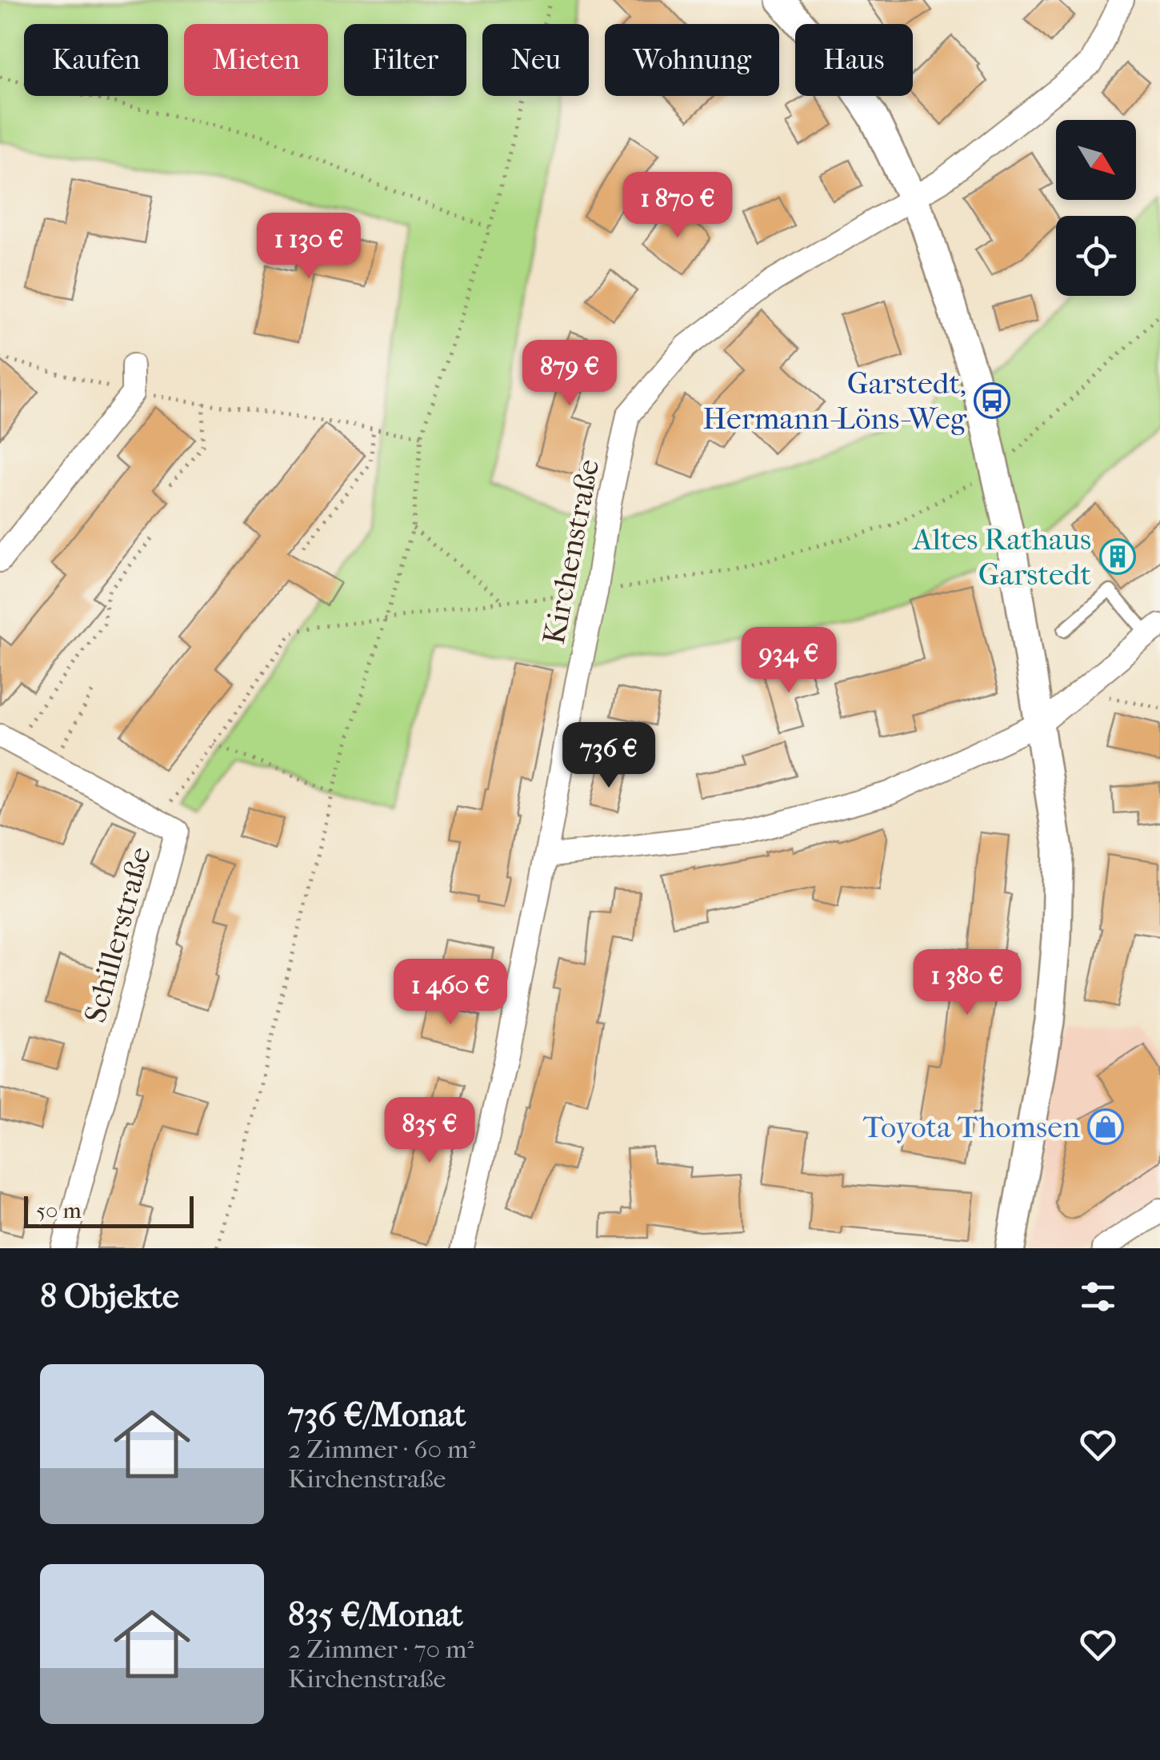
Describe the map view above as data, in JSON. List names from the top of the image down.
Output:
{
  "streets": {
    "street": ["Kirchenstraße", "Schillerstraße"]
  },
  "places": {
    "bus stop": ["Garstedt, Hermann-Löns-Weg"],
    "building": ["Altes Rathaus Garstedt"],
    "shop": ["Toyota Thomsen"]
  },
  "scale_bar": "50 m",
  "north": "bottom right",
  "page": {
    "chip": [
      "Kaufen",
      "Mieten",
      "Filter",
      "Neu",
      "Wohnung",
      "Haus"
    ],
    "price": [
      "1 870 €",
      "1 130 €",
      "879 €",
      "934 €",
      "736 €",
      "1 380 €",
      "1 460 €",
      "835 €"
    ],
    "scale": "50 m",
    "heading": "8 Objekte",
    "list": [
      {
        "name": "736 €/Monat",
        "note": "2 Zimmer · 60 m² · Kirchenstraße"
      },
      {
        "name": "835 €/Monat",
        "note": "2 Zimmer · 70 m² · Kirchenstraße"
      }
    ]
  }
}
